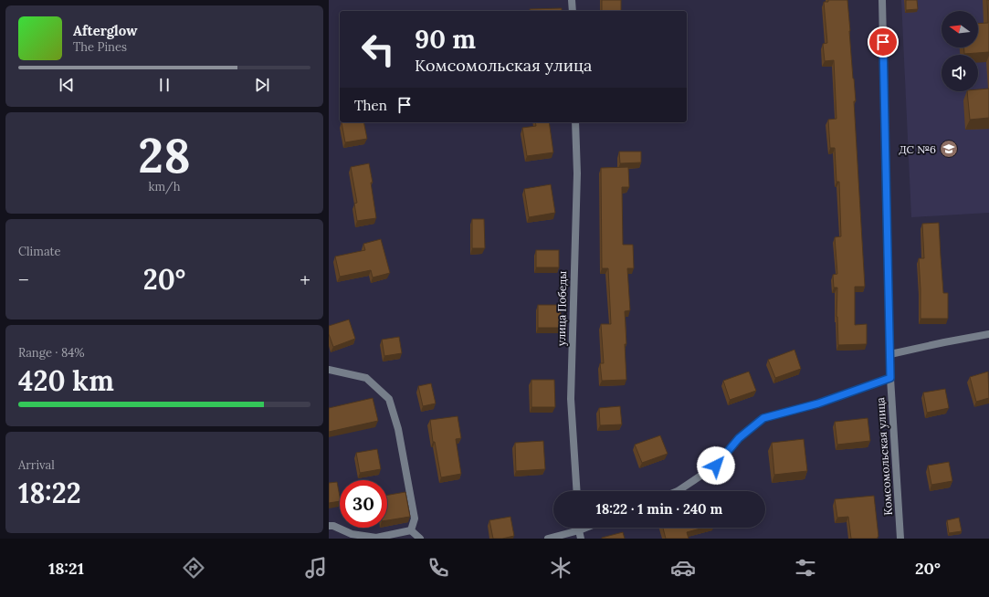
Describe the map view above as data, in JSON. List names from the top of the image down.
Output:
{
  "streets": {
    "street": ["улица Победы", "Комсомольская улица"]
  },
  "places": {
    "school or university": ["ДС №6"]
  },
  "north": "left",
  "page": {
    "turn": ["90 m", "Комсомольская улица"],
    "song": ["Afterglow", "The Pines"],
    "then": "Then",
    "tile": [
      ["28", "km/h"],
      "Climate",
      ["Range · 84%", "420 km"],
      ["Arrival", "18:22"]
    ],
    "heat": ["−", "20°", "+"],
    "limit": "30",
    "trip": "18:22 · 1 min · 240 m",
    "tabs": ["18:21", "20°"]
  }
}
